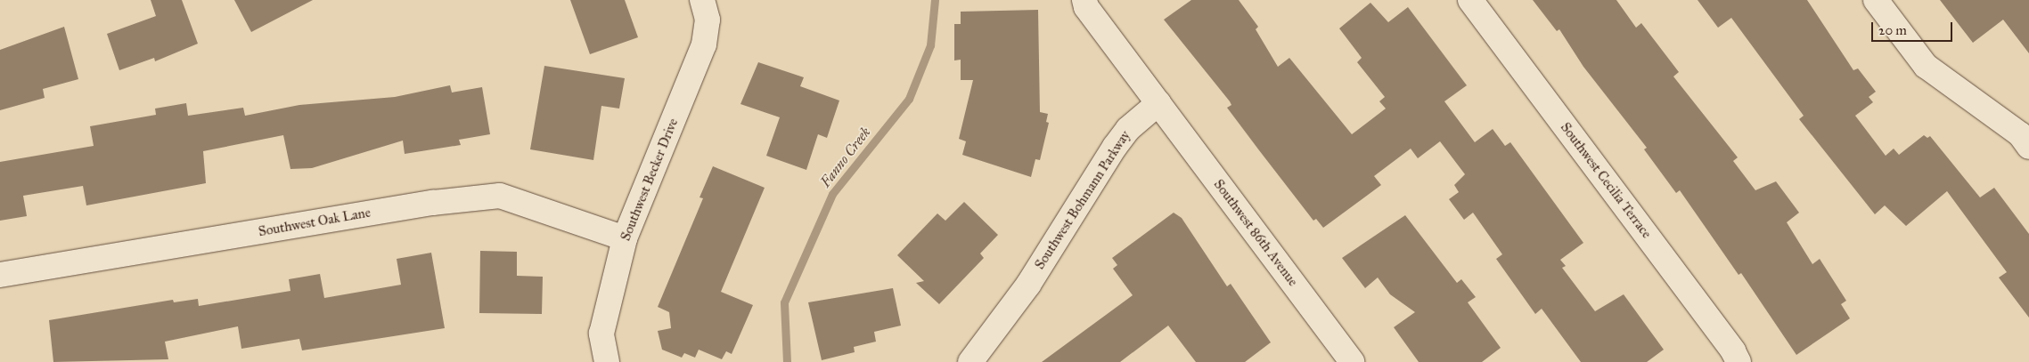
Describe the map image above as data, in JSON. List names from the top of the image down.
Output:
{
  "streets": {
    "street": [
      "Southwest Becker Drive",
      "Southwest Cecilia Terrace",
      "Southwest Bohmann Parkway",
      "Southwest Oak Lane",
      "Southwest 86th Avenue"
    ]
  },
  "crossings": [
    ["Southwest Becker Drive", "Southwest Oak Lane"],
    ["Southwest Bohmann Parkway", "Southwest 86th Avenue"]
  ],
  "water": ["Fanno Creek"],
  "scale_bar": "20 m"
}
